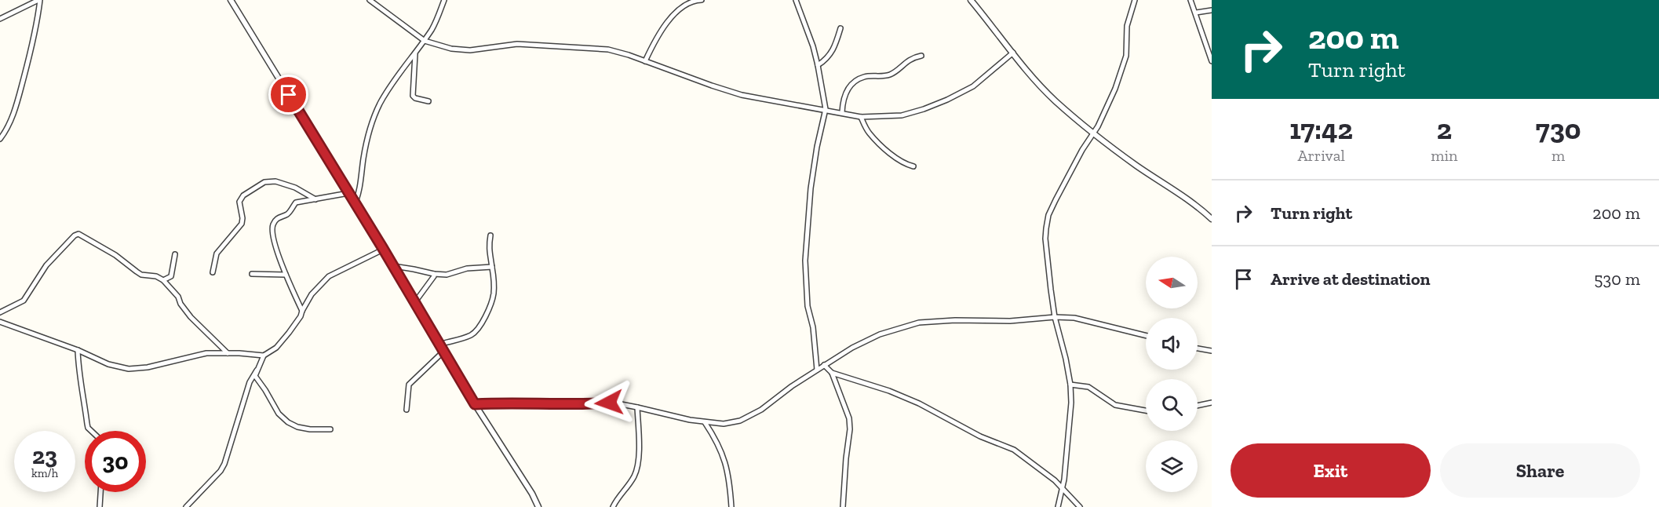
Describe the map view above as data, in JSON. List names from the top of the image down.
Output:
{
  "north": "left",
  "page": {
    "turn": ["200 m", "Turn right"],
    "eta": [
      "17:42",
      "Arrival",
      "2",
      "min",
      "730",
      "m"
    ],
    "list": [
      {
        "name": "Turn right",
        "value": "200 m"
      },
      {
        "name": "Arrive at destination",
        "value": "530 m"
      }
    ],
    "speed": "23 km/h",
    "limit": "30",
    "buttons": ["Exit", "Share"]
  }
}
